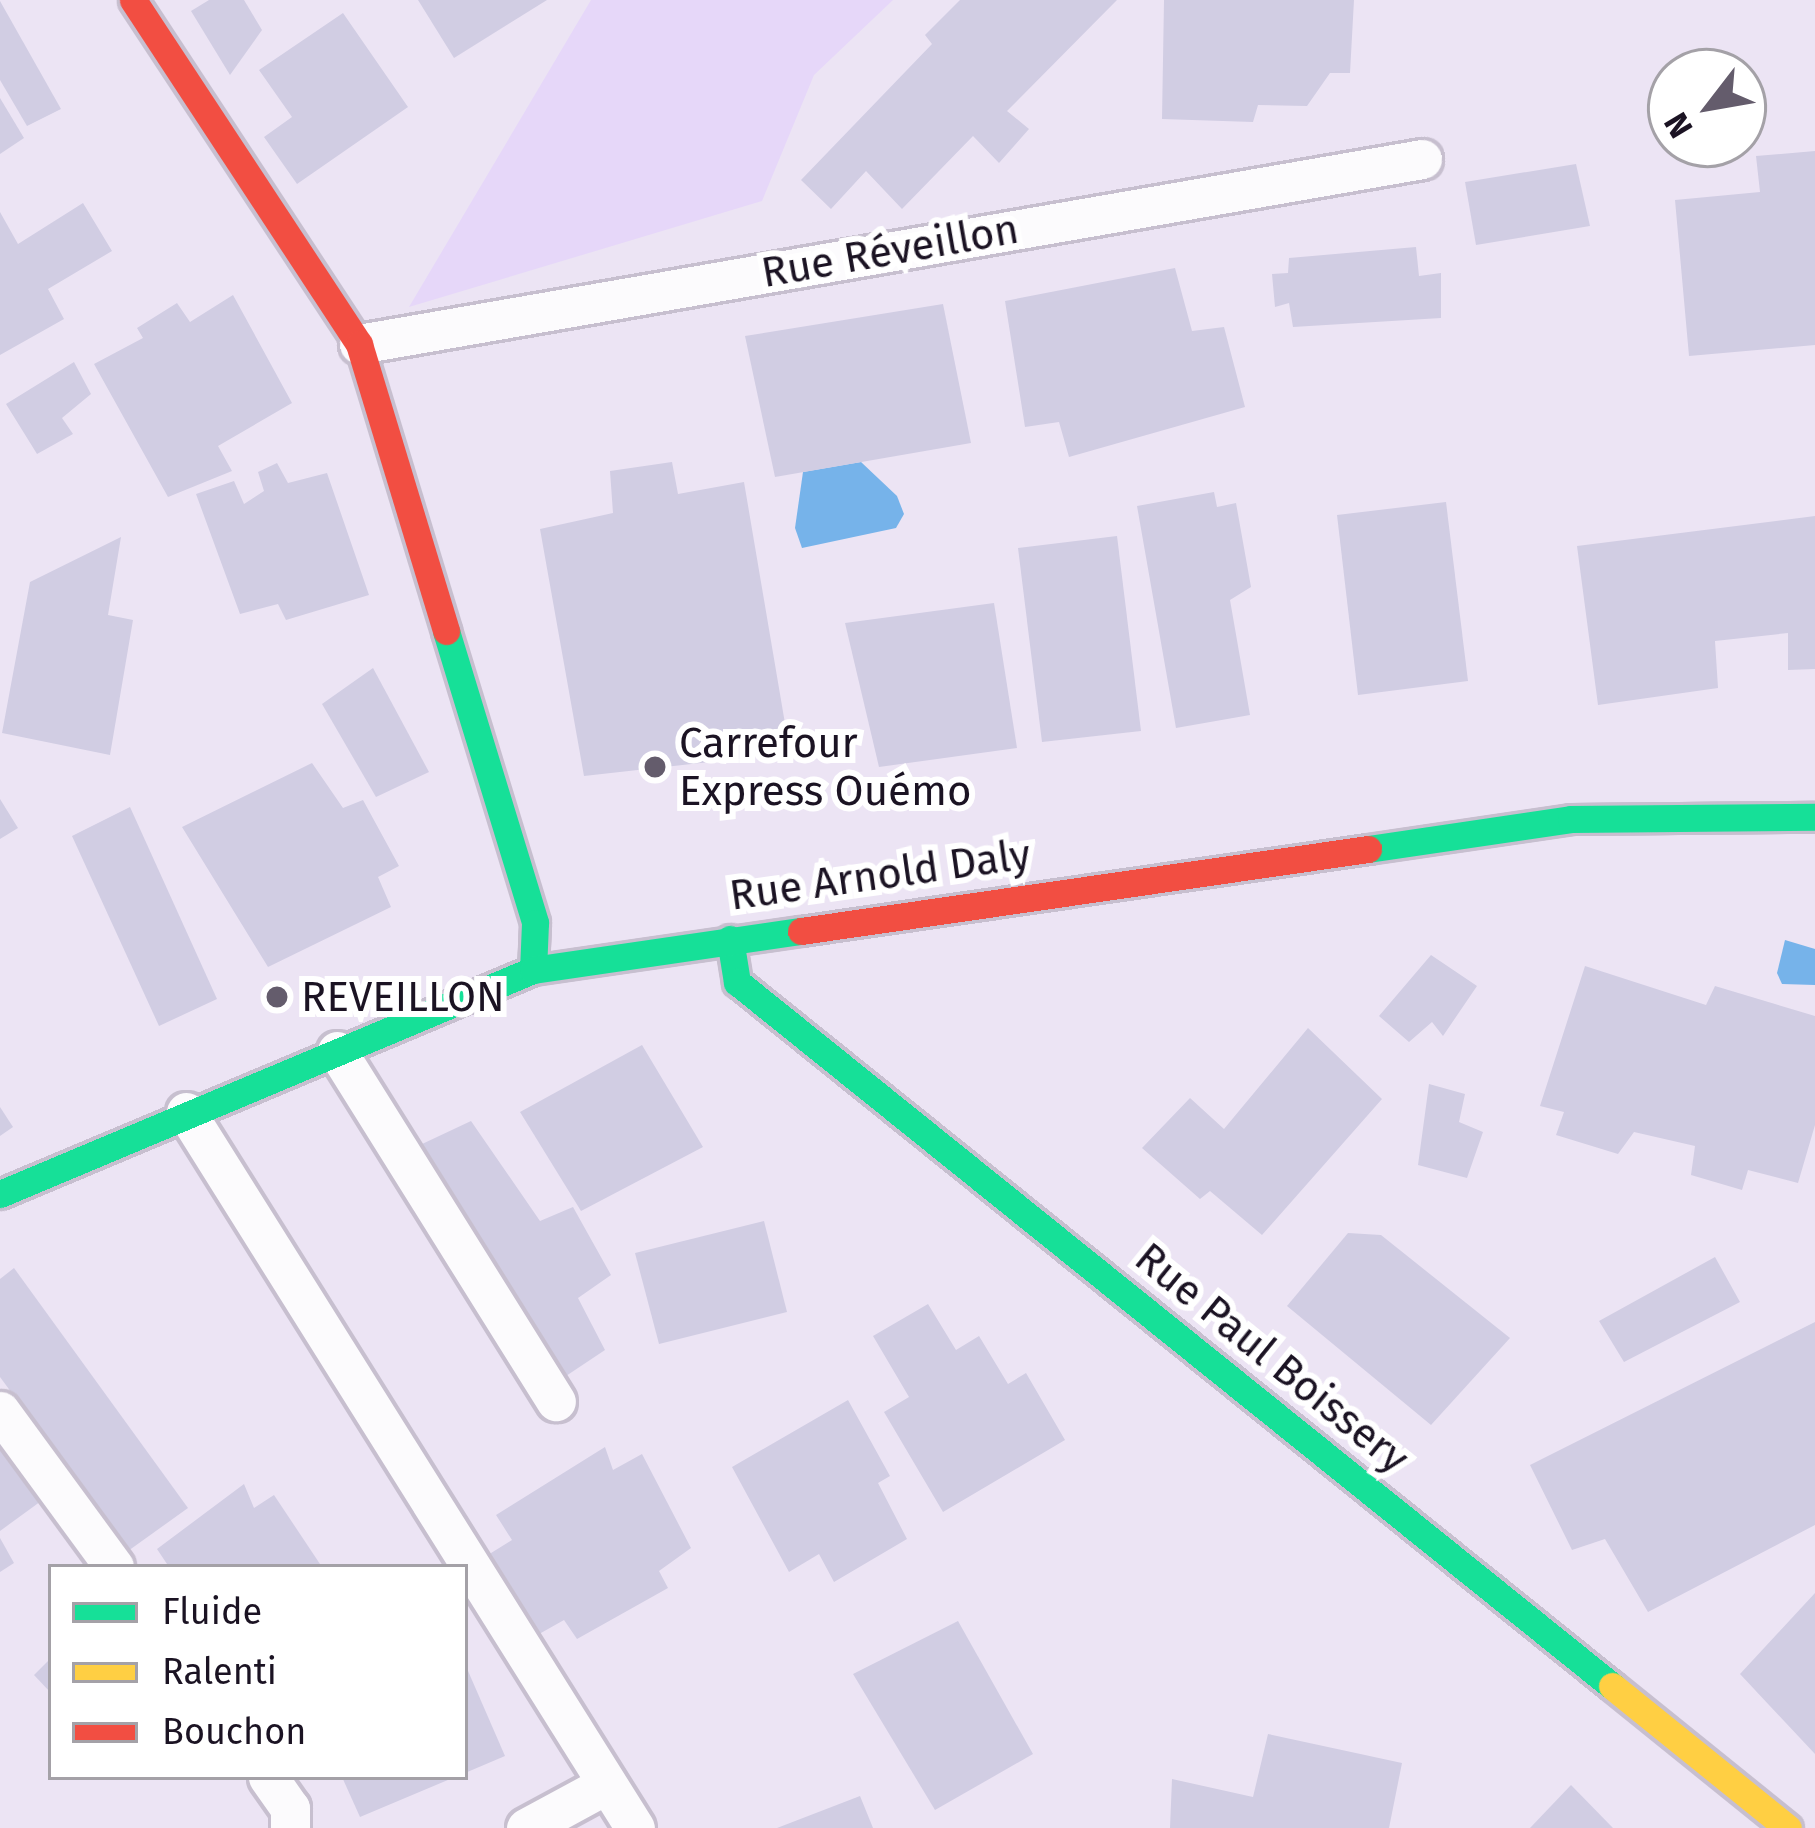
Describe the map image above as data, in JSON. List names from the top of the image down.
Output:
{
  "streets": {
    "street": ["Rue Arnold Daly", "Rue Paul Boissery"],
    "lane": ["Rue Réveillon"]
  },
  "crossings": [
    ["Rue Arnold Daly", "Rue Paul Boissery"]
  ],
  "places": ["Carrefour Express Ouémo", "REVEILLON"],
  "legend": ["Fluide", "Ralenti", "Bouchon"],
  "north": "bottom left"
}
